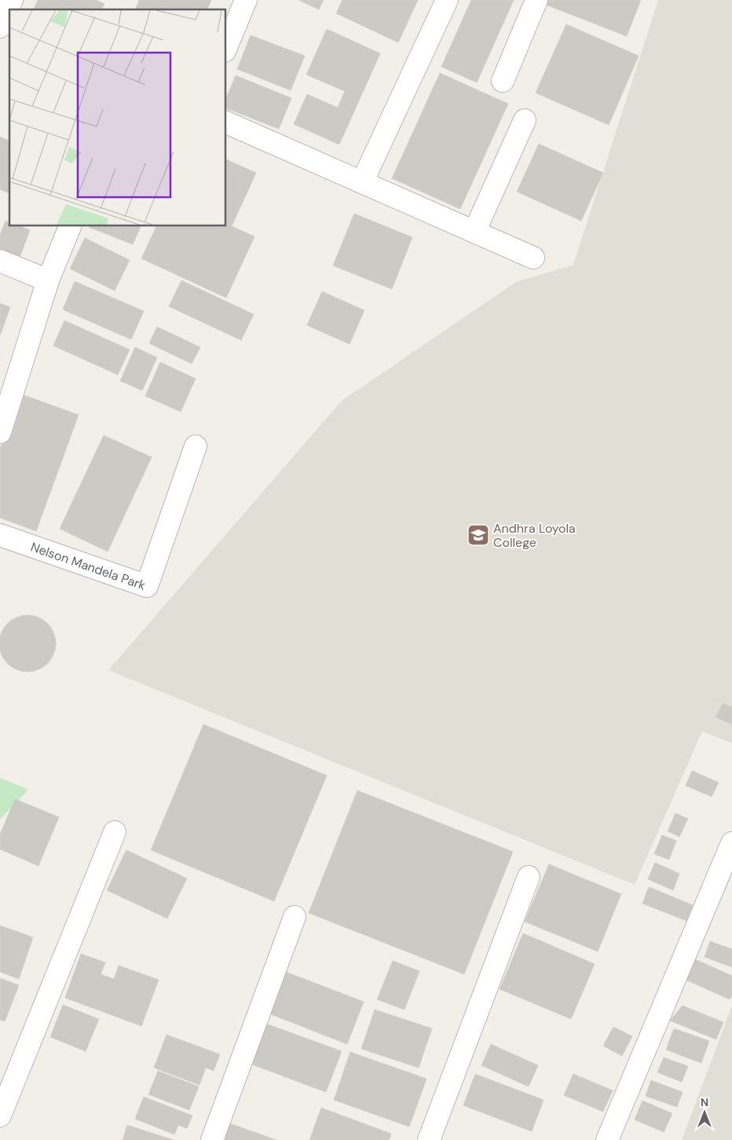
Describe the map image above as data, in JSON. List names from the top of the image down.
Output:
{
  "streets": {
    "street": ["Nelson Mandela Park"]
  },
  "places": {
    "school or university": ["Andhra Loyola College"]
  },
  "north": "top"
}
